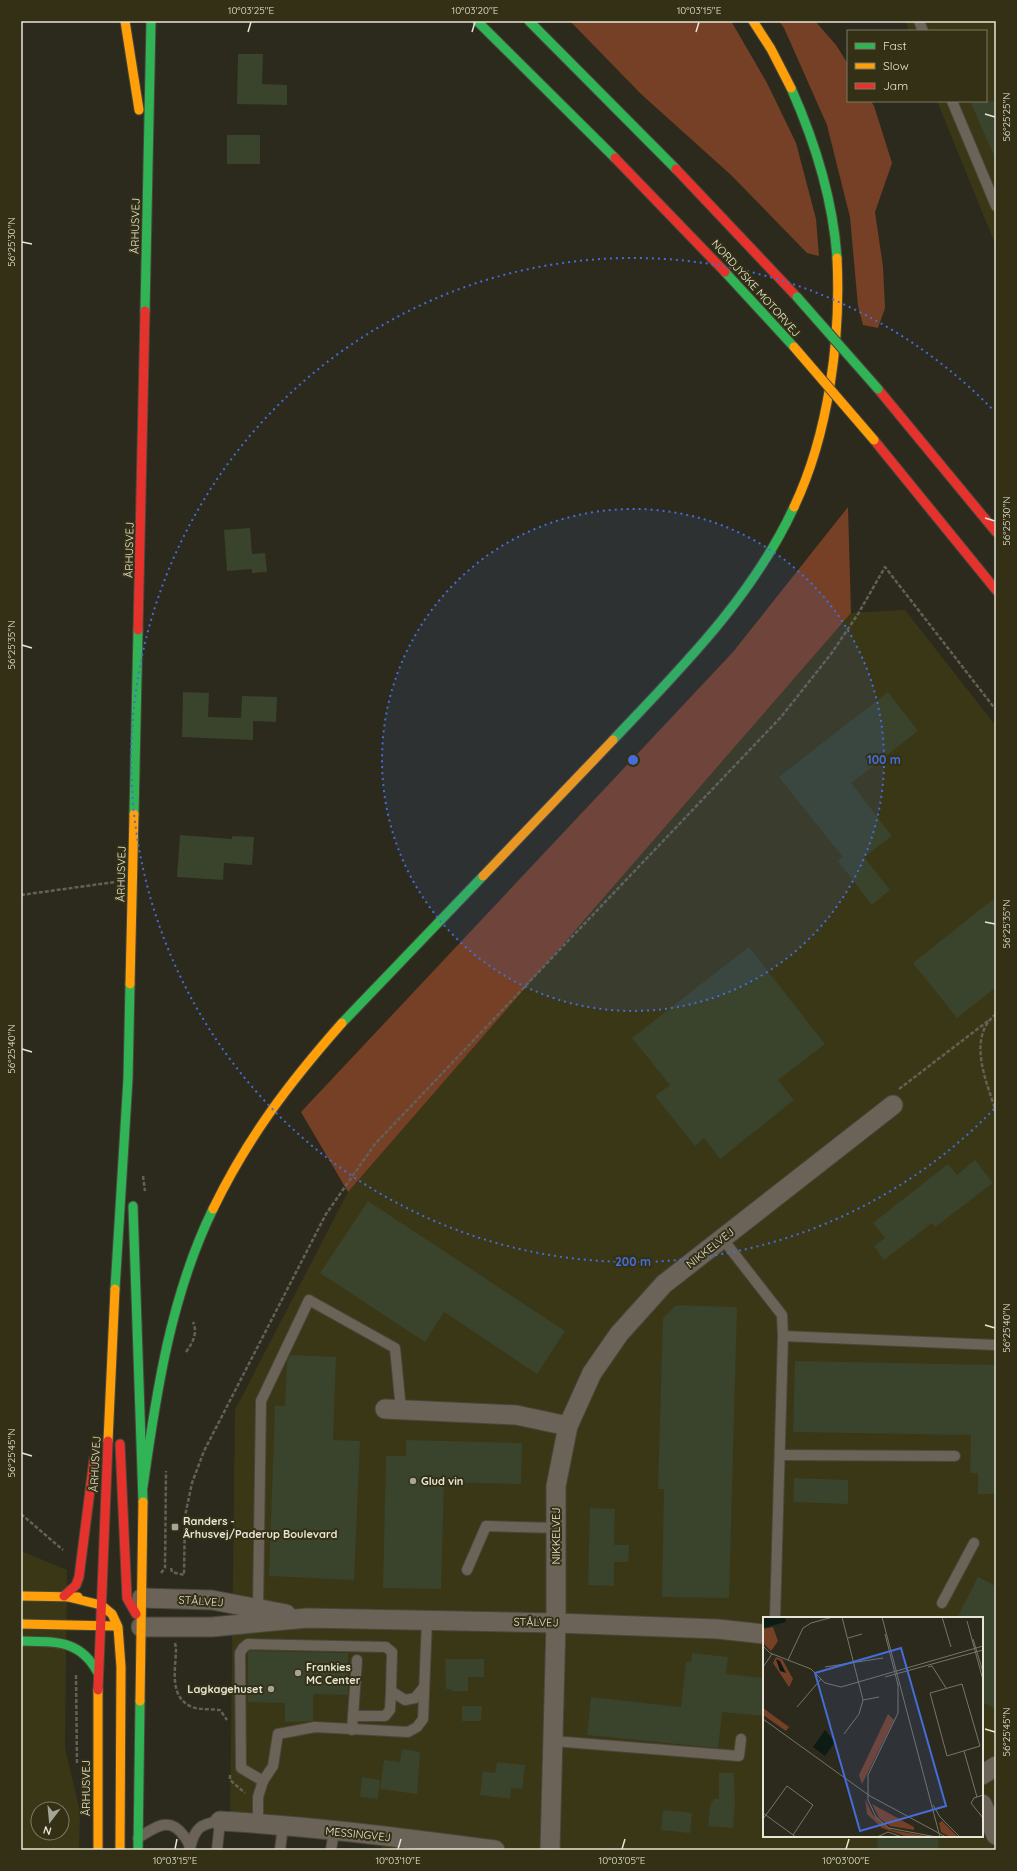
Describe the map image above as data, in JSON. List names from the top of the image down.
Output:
{
  "streets": {
    "main road": ["ÅRHUSVEJ", "NORDJYSKE MOTORVEJ"],
    "street": ["NIKKELVEJ", "STÅLVEJ", "MESSINGVEJ"]
  },
  "crossings": [
    ["NIKKELVEJ", "STÅLVEJ"]
  ],
  "places": {
    "other": ["Glud vin", "Frankies MC Center", "Lagkagehuset"],
    "transit": ["Randers - Århusvej/Paderup Boulevard"]
  },
  "legend": ["Fast", "Slow", "Jam"],
  "north": "bottom",
  "coordinates": [
    "10°03'25\"E",
    "10°03'20\"E",
    "10°03'15\"E",
    "56°25'25\"N",
    "56°25'30\"N",
    "56°25'35\"N",
    "56°25'40\"N",
    "56°25'45\"N",
    "10°03'10\"E",
    "10°03'05\"E",
    "10°03'00\"E"
  ],
  "rings": ["100 m", "200 m"]
}
